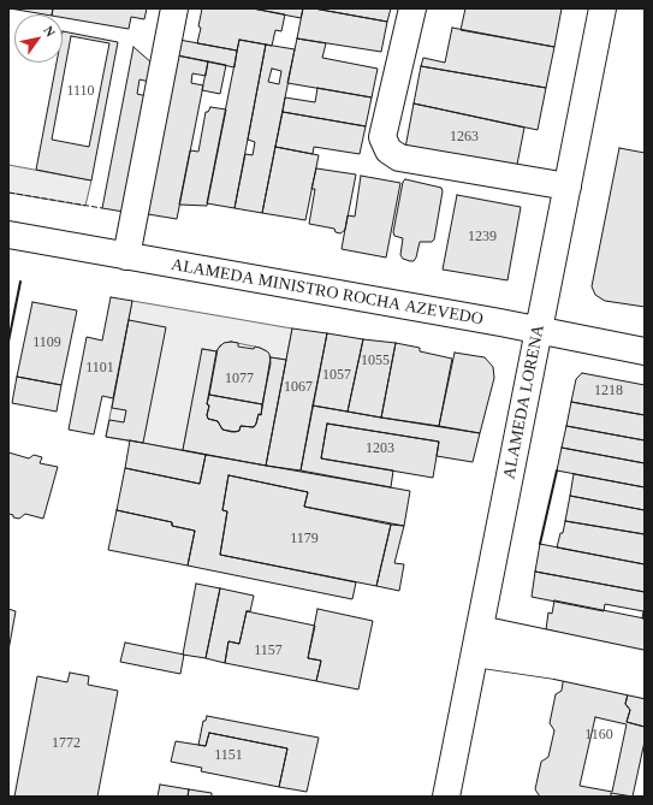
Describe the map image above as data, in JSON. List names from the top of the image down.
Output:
{
  "streets": {
    "street": ["ALAMEDA MINISTRO ROCHA AZEVEDO", "ALAMEDA LORENA"]
  },
  "crossings": [
    ["ALAMEDA MINISTRO ROCHA AZEVEDO", "ALAMEDA LORENA"]
  ],
  "house_numbers": [
    "1110",
    "1263",
    "1239",
    "1109",
    "1055",
    "1101",
    "1057",
    "1077",
    "1067",
    "1218",
    "1203",
    "1179",
    "1157",
    "1160",
    "1772",
    "1151"
  ],
  "north": "top right"
}
